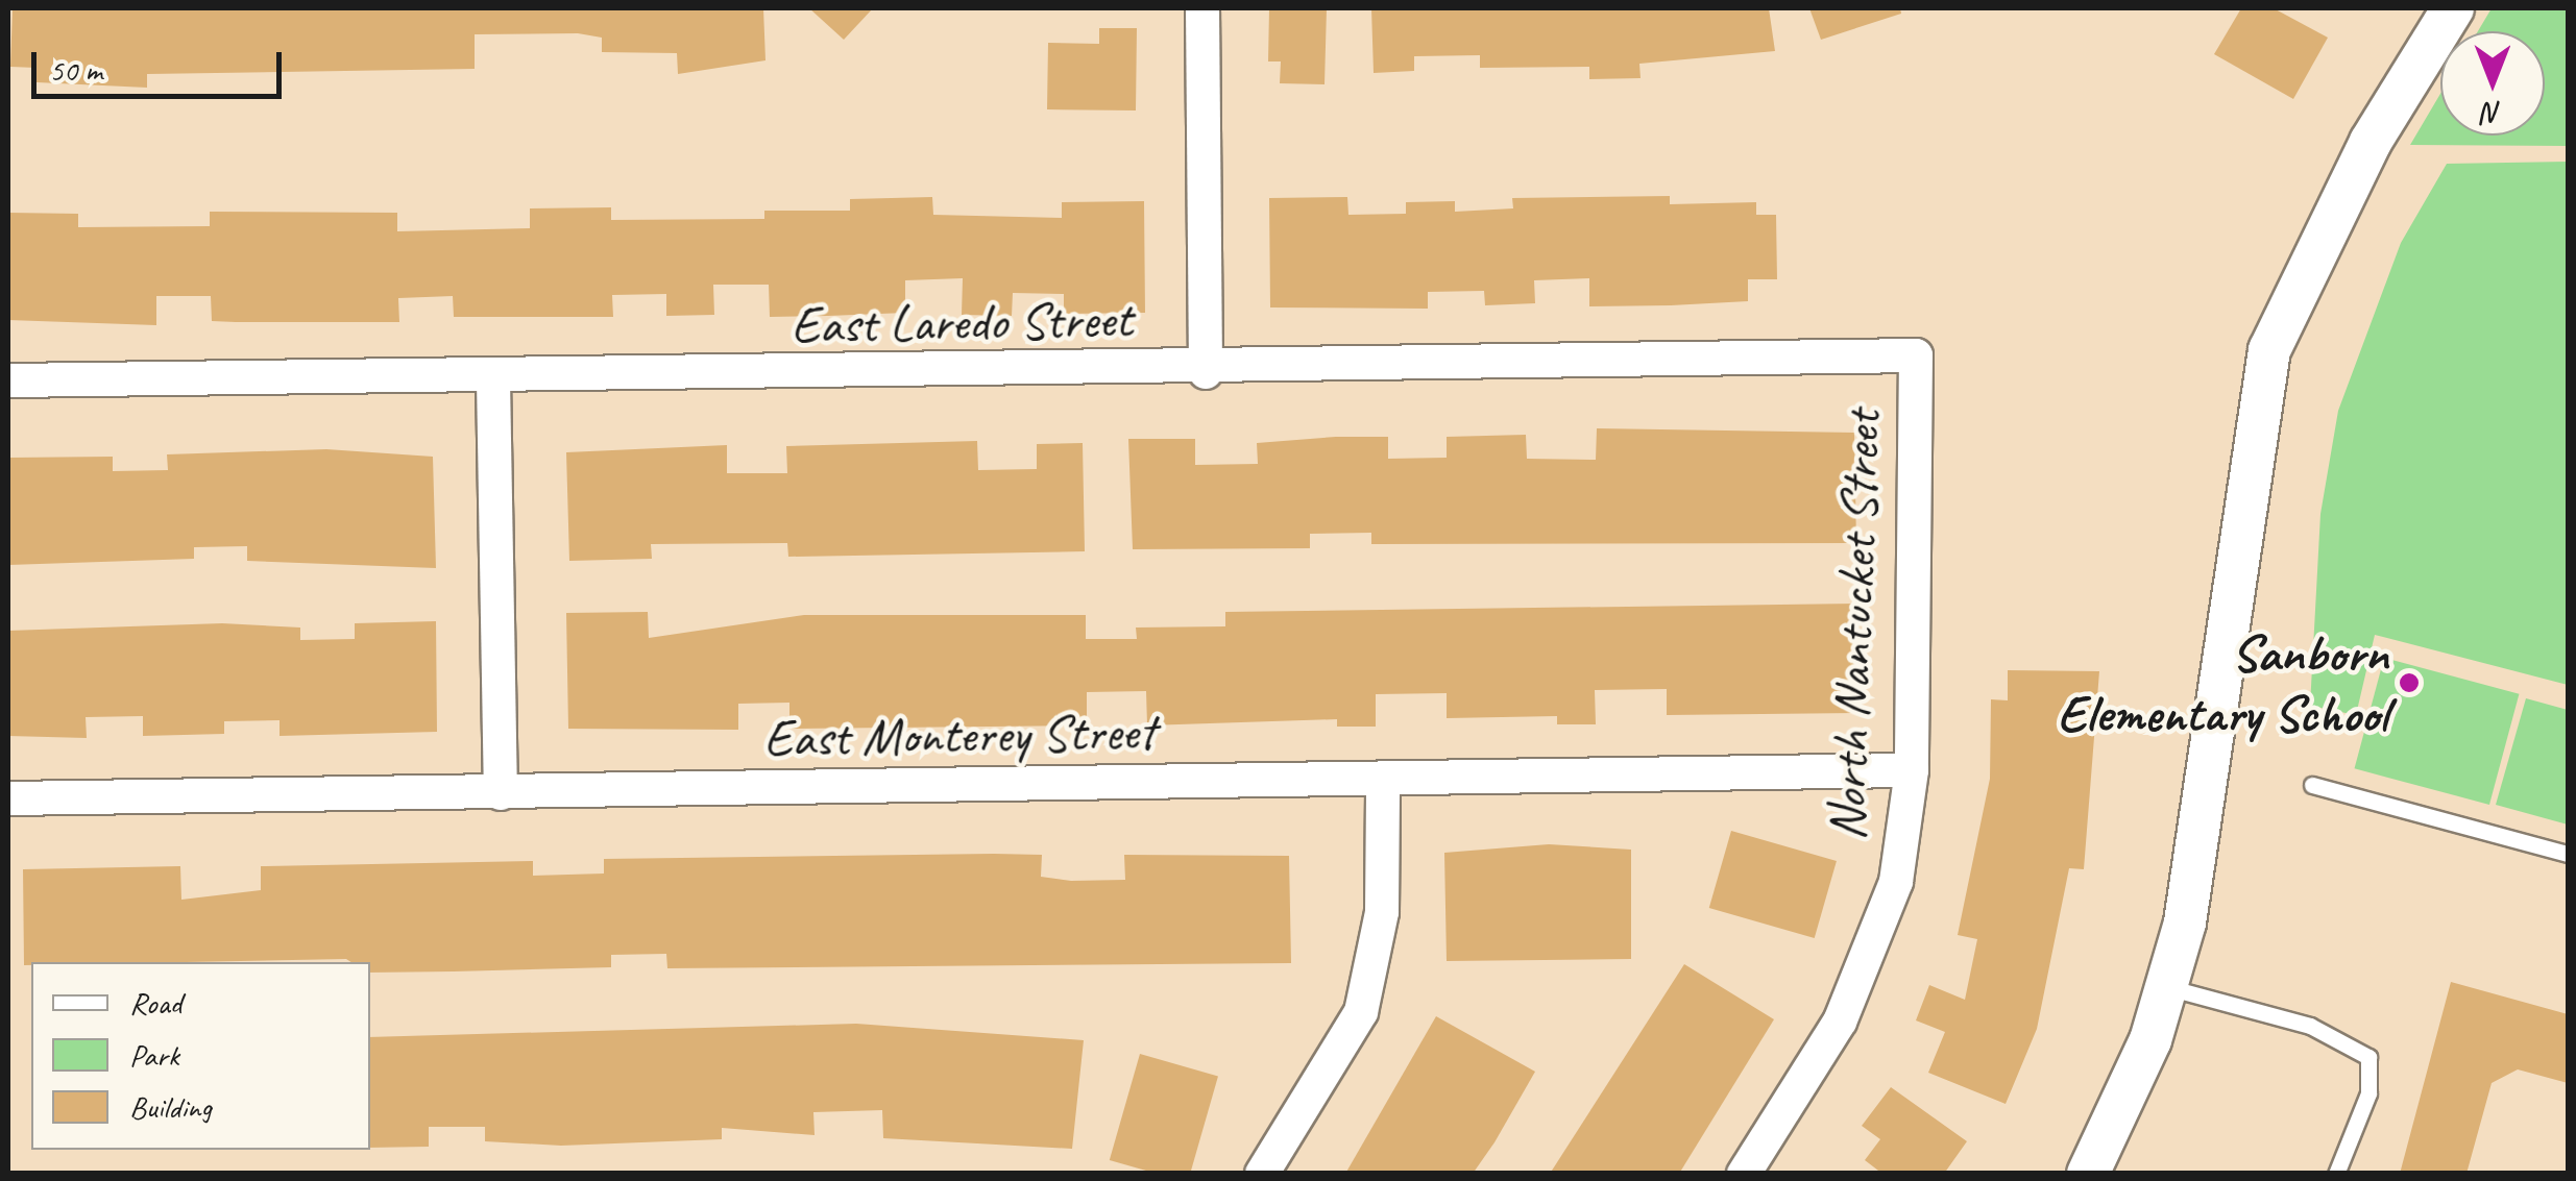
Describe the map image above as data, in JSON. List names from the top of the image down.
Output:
{
  "streets": {
    "street": ["East Laredo Street", "North Nantucket Street", "East Monterey Street"]
  },
  "crossings": [
    ["East Laredo Street", "North Nantucket Street"],
    ["North Nantucket Street", "East Monterey Street"]
  ],
  "places": ["Sanborn Elementary School"],
  "legend": ["Road", "Park", "Building"],
  "scale_bar": "50 m",
  "north": "bottom"
}
